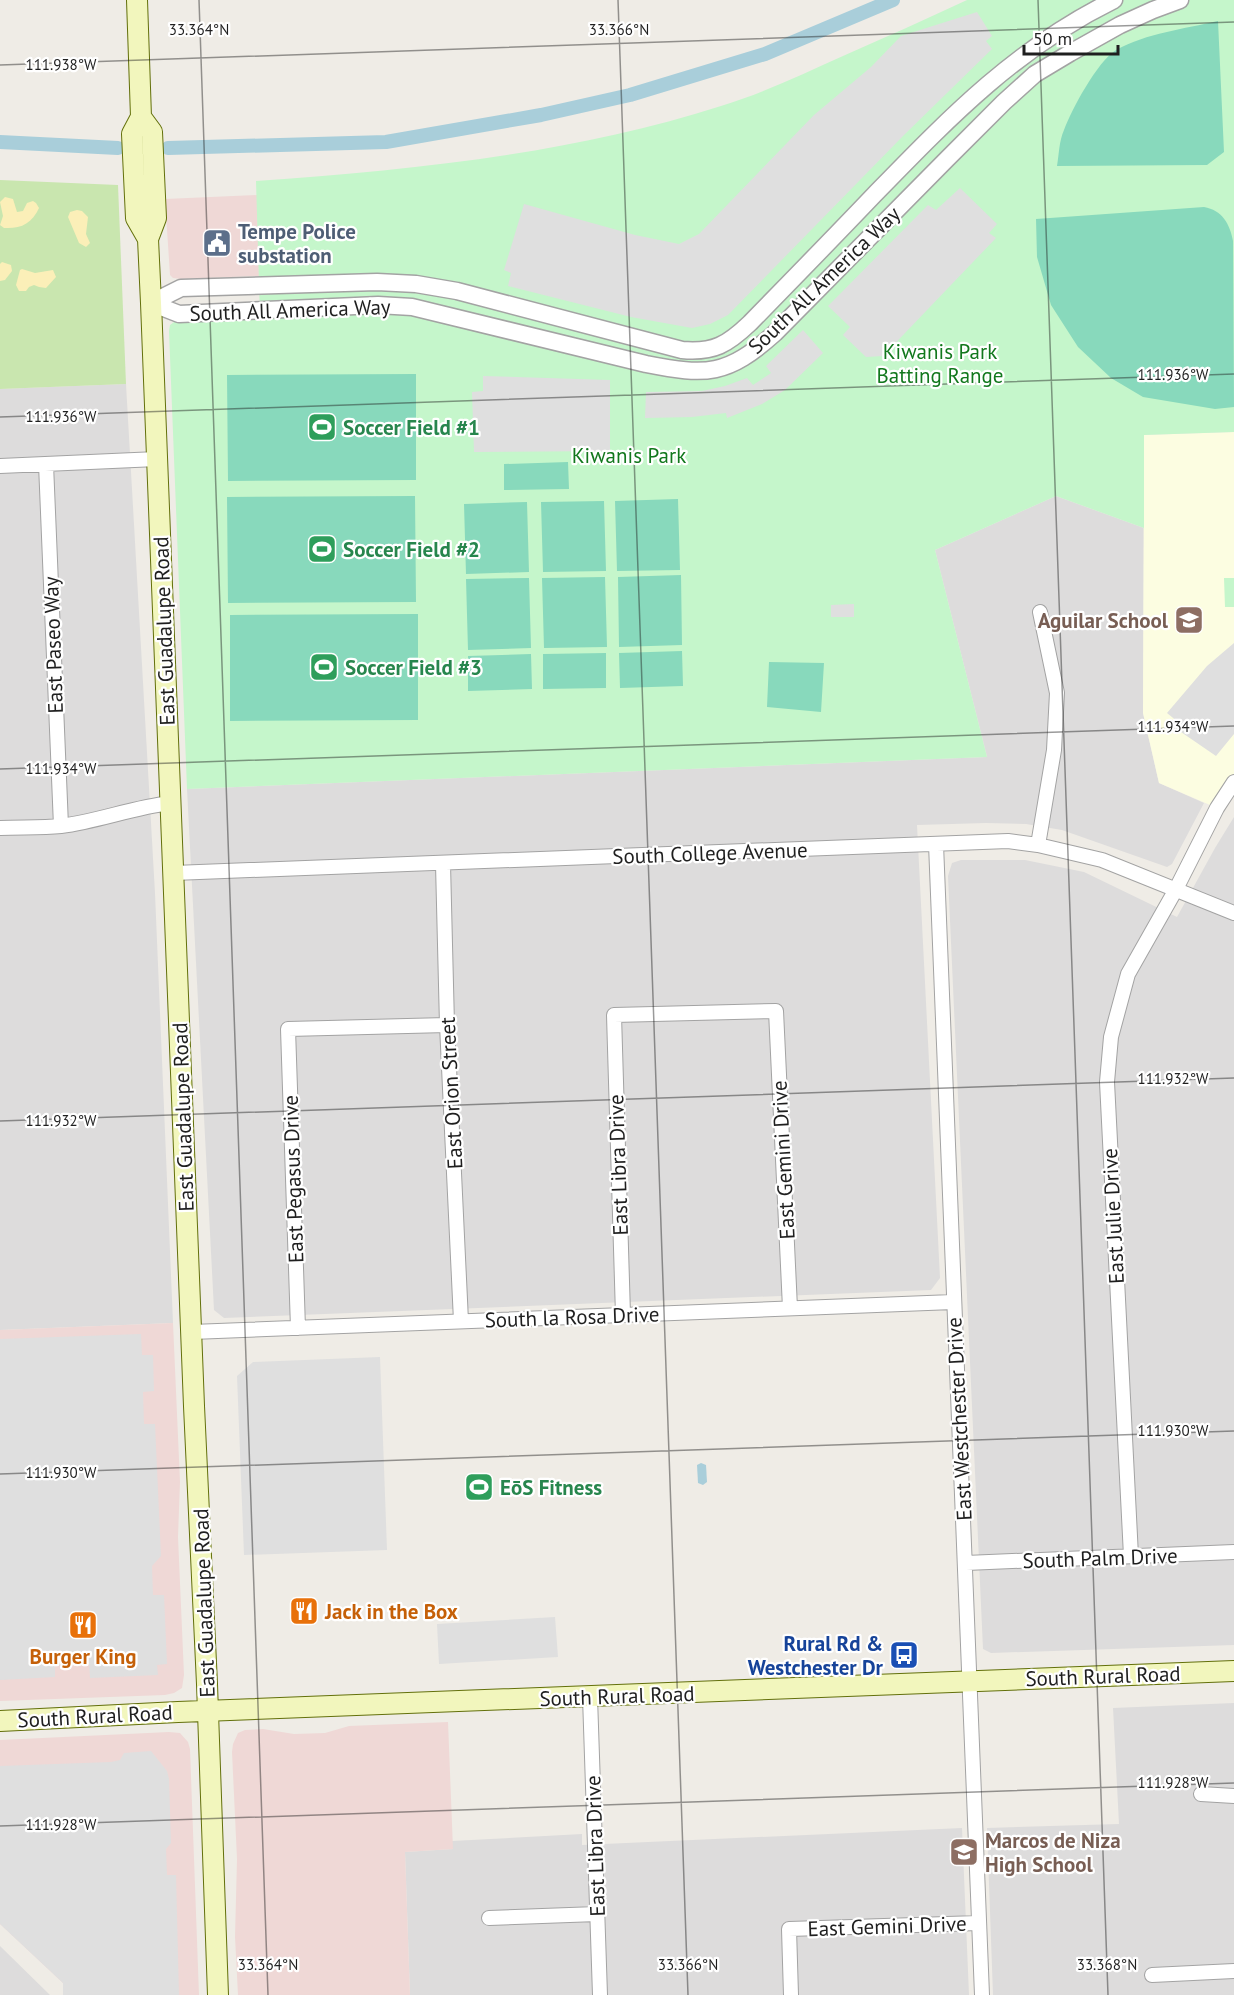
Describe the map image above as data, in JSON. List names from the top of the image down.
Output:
{
  "streets": {
    "main road": ["East Guadalupe Road", "South Rural Road"],
    "street": [
      "South All America Way",
      "East Paseo Way",
      "South College Avenue",
      "East Orion Street",
      "East Gemini Drive",
      "East Libra Drive",
      "East Pegasus Drive",
      "East Julie Drive",
      "South la Rosa Drive",
      "East Westchester Drive",
      "South Palm Drive"
    ]
  },
  "crossings": [
    ["South All America Way", "East Guadalupe Road"],
    ["East Guadalupe Road", "South College Avenue"],
    ["East Guadalupe Road", "South la Rosa Drive"],
    ["East Guadalupe Road", "South Rural Road"],
    ["South College Avenue", "East Orion Street"],
    ["South College Avenue", "East Julie Drive"],
    ["South College Avenue", "East Westchester Drive"],
    ["East Orion Street", "East Pegasus Drive"],
    ["East Orion Street", "South la Rosa Drive"],
    ["East Gemini Drive", "East Libra Drive"],
    ["East Gemini Drive", "South la Rosa Drive"],
    ["East Gemini Drive", "East Westchester Drive"],
    ["East Libra Drive", "South la Rosa Drive"],
    ["East Libra Drive", "South Rural Road"],
    ["East Pegasus Drive", "South la Rosa Drive"],
    ["East Julie Drive", "South Palm Drive"],
    ["South la Rosa Drive", "East Westchester Drive"],
    ["East Westchester Drive", "South Palm Drive"],
    ["East Westchester Drive", "South Rural Road"]
  ],
  "parks": ["Kiwanis Park Batting Range", "Kiwanis Park"],
  "places": {
    "public building": ["Tempe Police substation"],
    "sports": [
      "Soccer Field #1",
      "Soccer Field #2",
      "Soccer Field #3",
      "EōS Fitness"
    ],
    "school or university": ["Aguilar School", "Marcos de Niza High School"],
    "restaurant": ["Jack in the Box", "Burger King"],
    "bus stop": ["Rural Rd & Westchester Dr"]
  },
  "scale_bar": "50 m",
  "coordinates": [
    "33.364°N",
    "33.366°N",
    "111.938°W",
    "111.936°W",
    "111.934°W",
    "111.932°W",
    "111.930°W",
    "111.928°W",
    "33.368°N"
  ]
}
